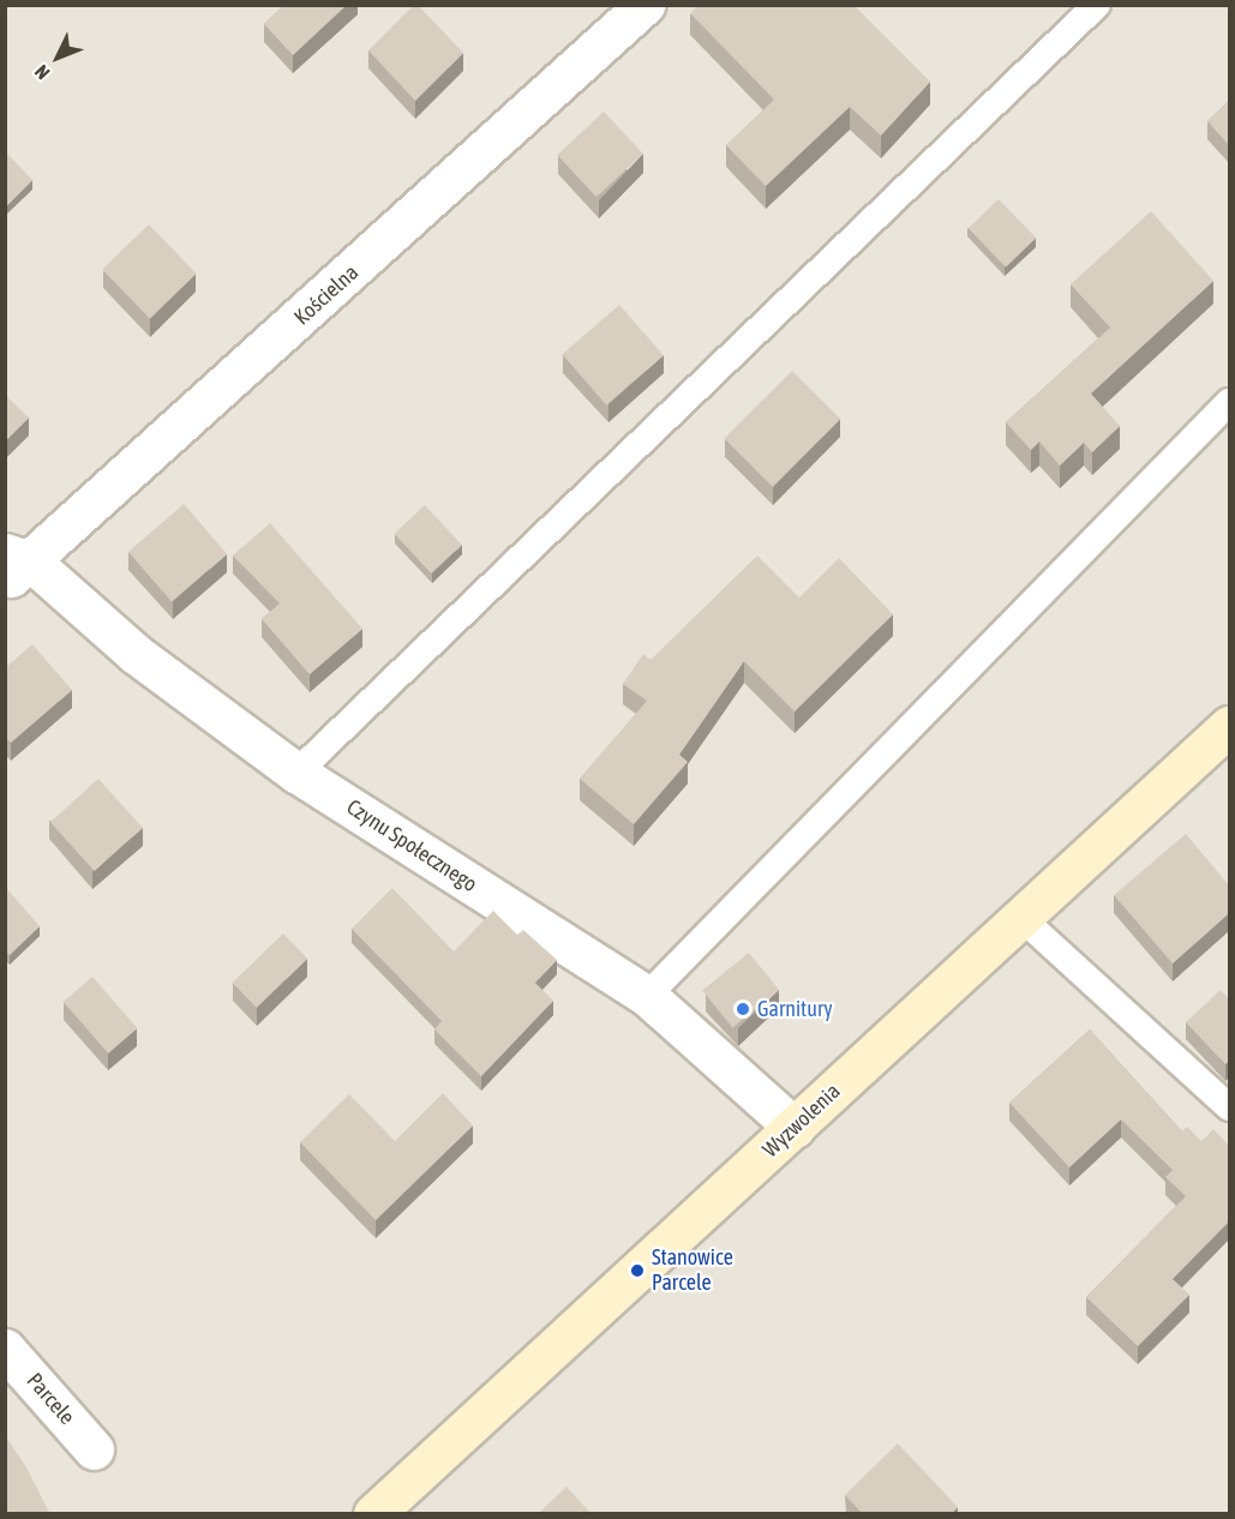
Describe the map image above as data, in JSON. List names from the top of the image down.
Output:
{
  "streets": {
    "main road": ["Wyzwolenia"],
    "street": ["Kościelna", "Czynu Społecznego", "Parcele"]
  },
  "crossings": [
    ["Kościelna", "Czynu Społecznego"],
    ["Czynu Społecznego", "Wyzwolenia"]
  ],
  "places": ["Garnitury", "Stanowice Parcele"],
  "north": "bottom left"
}
